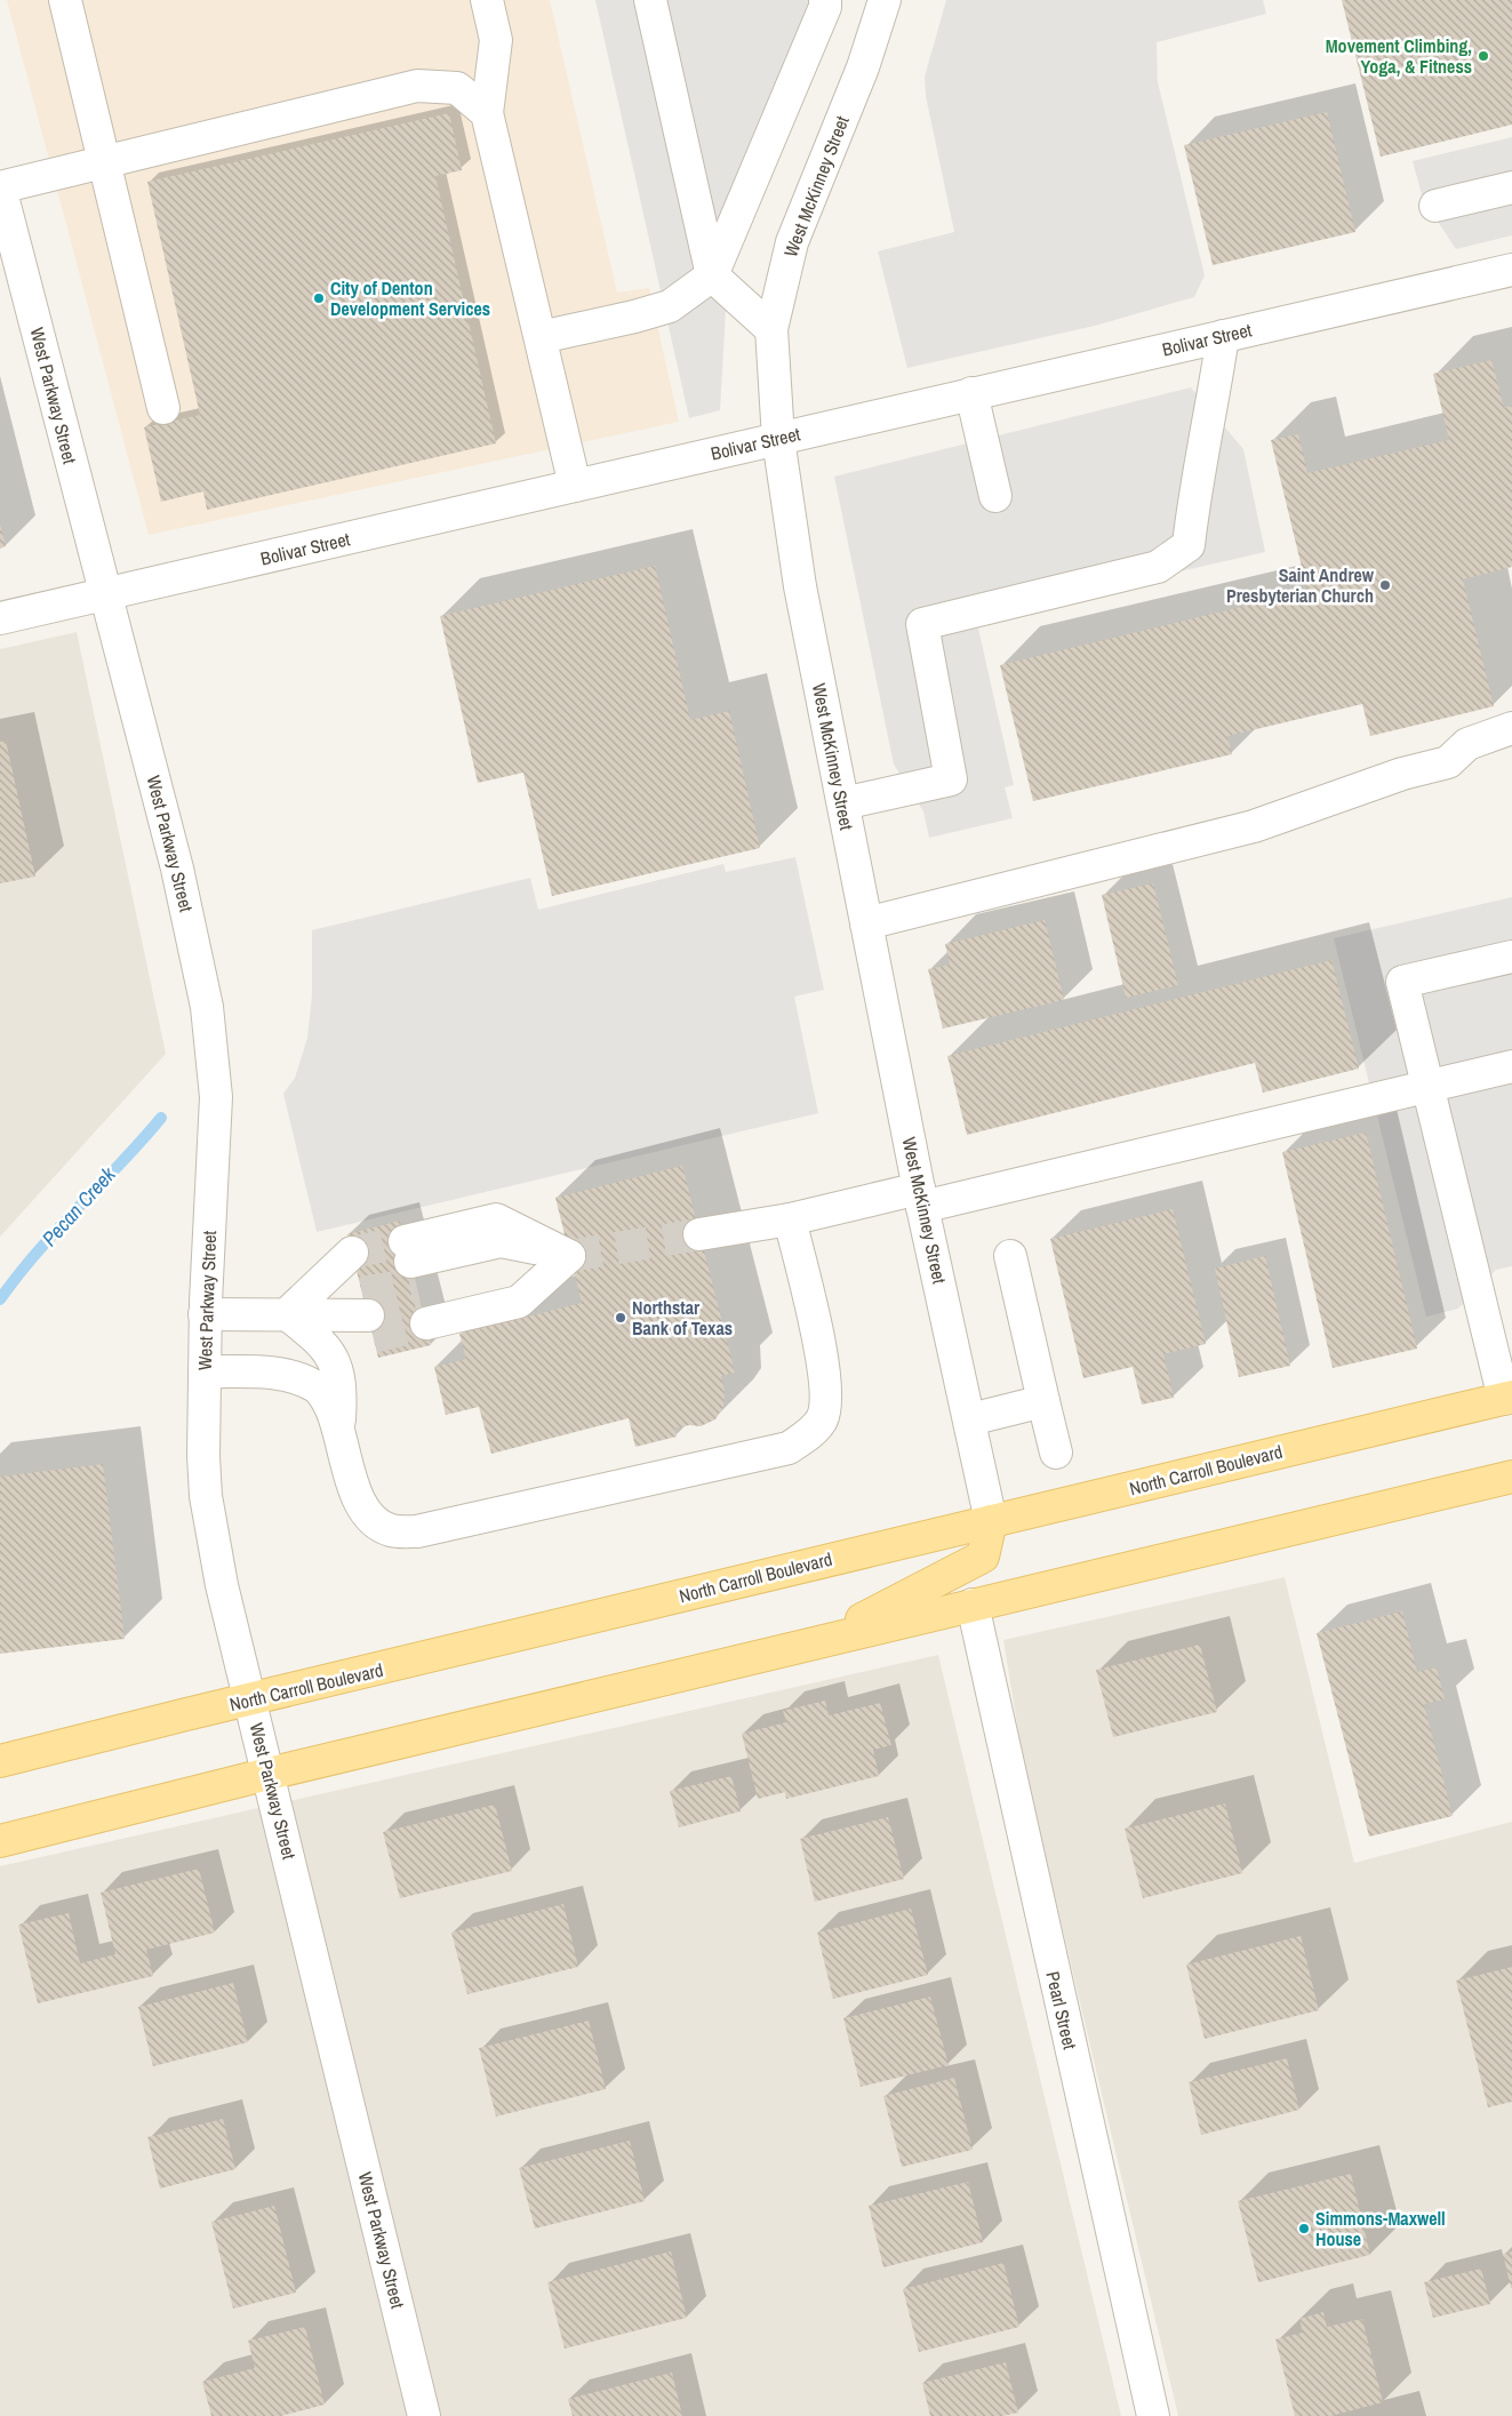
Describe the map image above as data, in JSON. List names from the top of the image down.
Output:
{
  "streets": {
    "main road": ["North Carroll Boulevard"],
    "street": [
      "West McKinney Street",
      "Bolivar Street",
      "West Parkway Street",
      "Pearl Street"
    ]
  },
  "crossings": [
    ["West McKinney Street", "Bolivar Street"],
    ["West McKinney Street", "North Carroll Boulevard"],
    ["Bolivar Street", "West Parkway Street"],
    ["West Parkway Street", "North Carroll Boulevard"]
  ],
  "water": ["Pecan Creek"],
  "places": [
    "Movement Climbing, Yoga, & Fitness",
    "City of Denton Development Services",
    "Saint Andrew Presbyterian Church",
    "Northstar Bank of Texas",
    "Simmons-Maxwell House"
  ]
}
